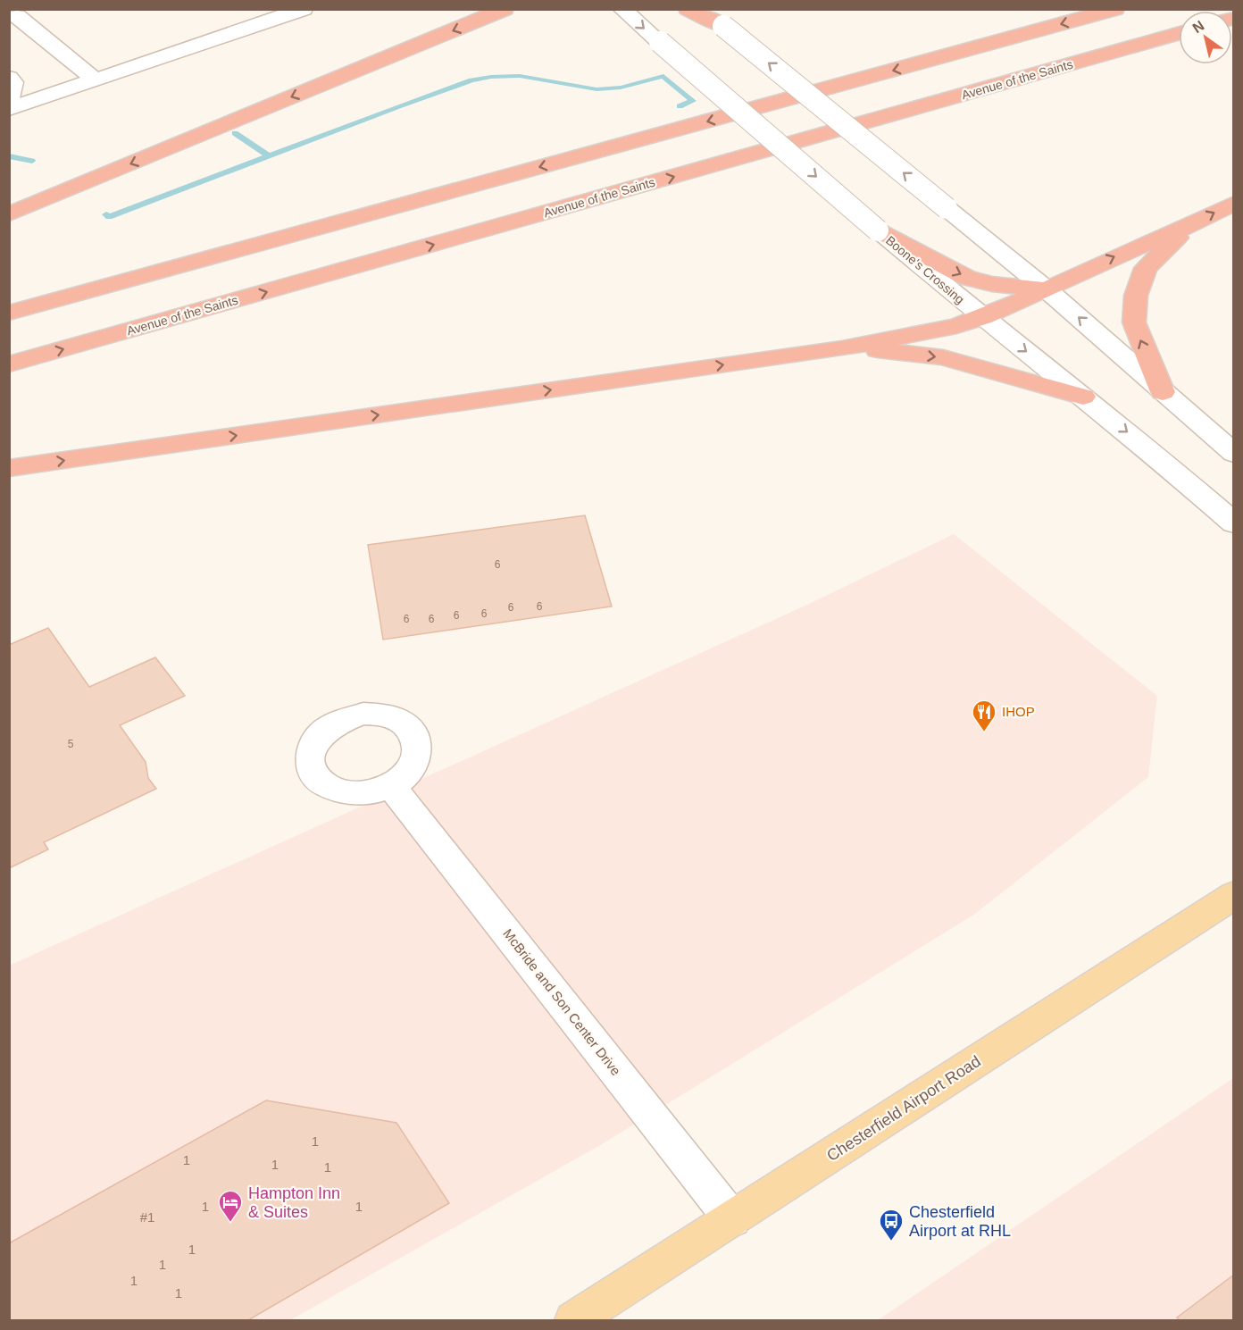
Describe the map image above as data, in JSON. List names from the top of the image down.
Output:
{
  "streets": {
    "highway": ["Avenue of the Saints"],
    "main road": ["Chesterfield Airport Road"],
    "street": ["Boone's Crossing", "McBride and Son Center Drive"]
  },
  "crossings": [
    ["McBride and Son Center Drive", "Chesterfield Airport Road"]
  ],
  "places": {
    "restaurant": ["IHOP"],
    "hotel": ["Hampton Inn & Suites"],
    "bus stop": ["Chesterfield Airport at RHL"]
  },
  "house_numbers": [
    "6",
    "6",
    "6",
    "6",
    "6",
    "6",
    "6",
    "5",
    "1",
    "1",
    "1",
    "1",
    "1",
    "1",
    "#1",
    "1",
    "1",
    "1",
    "1"
  ],
  "north": "top left"
}
